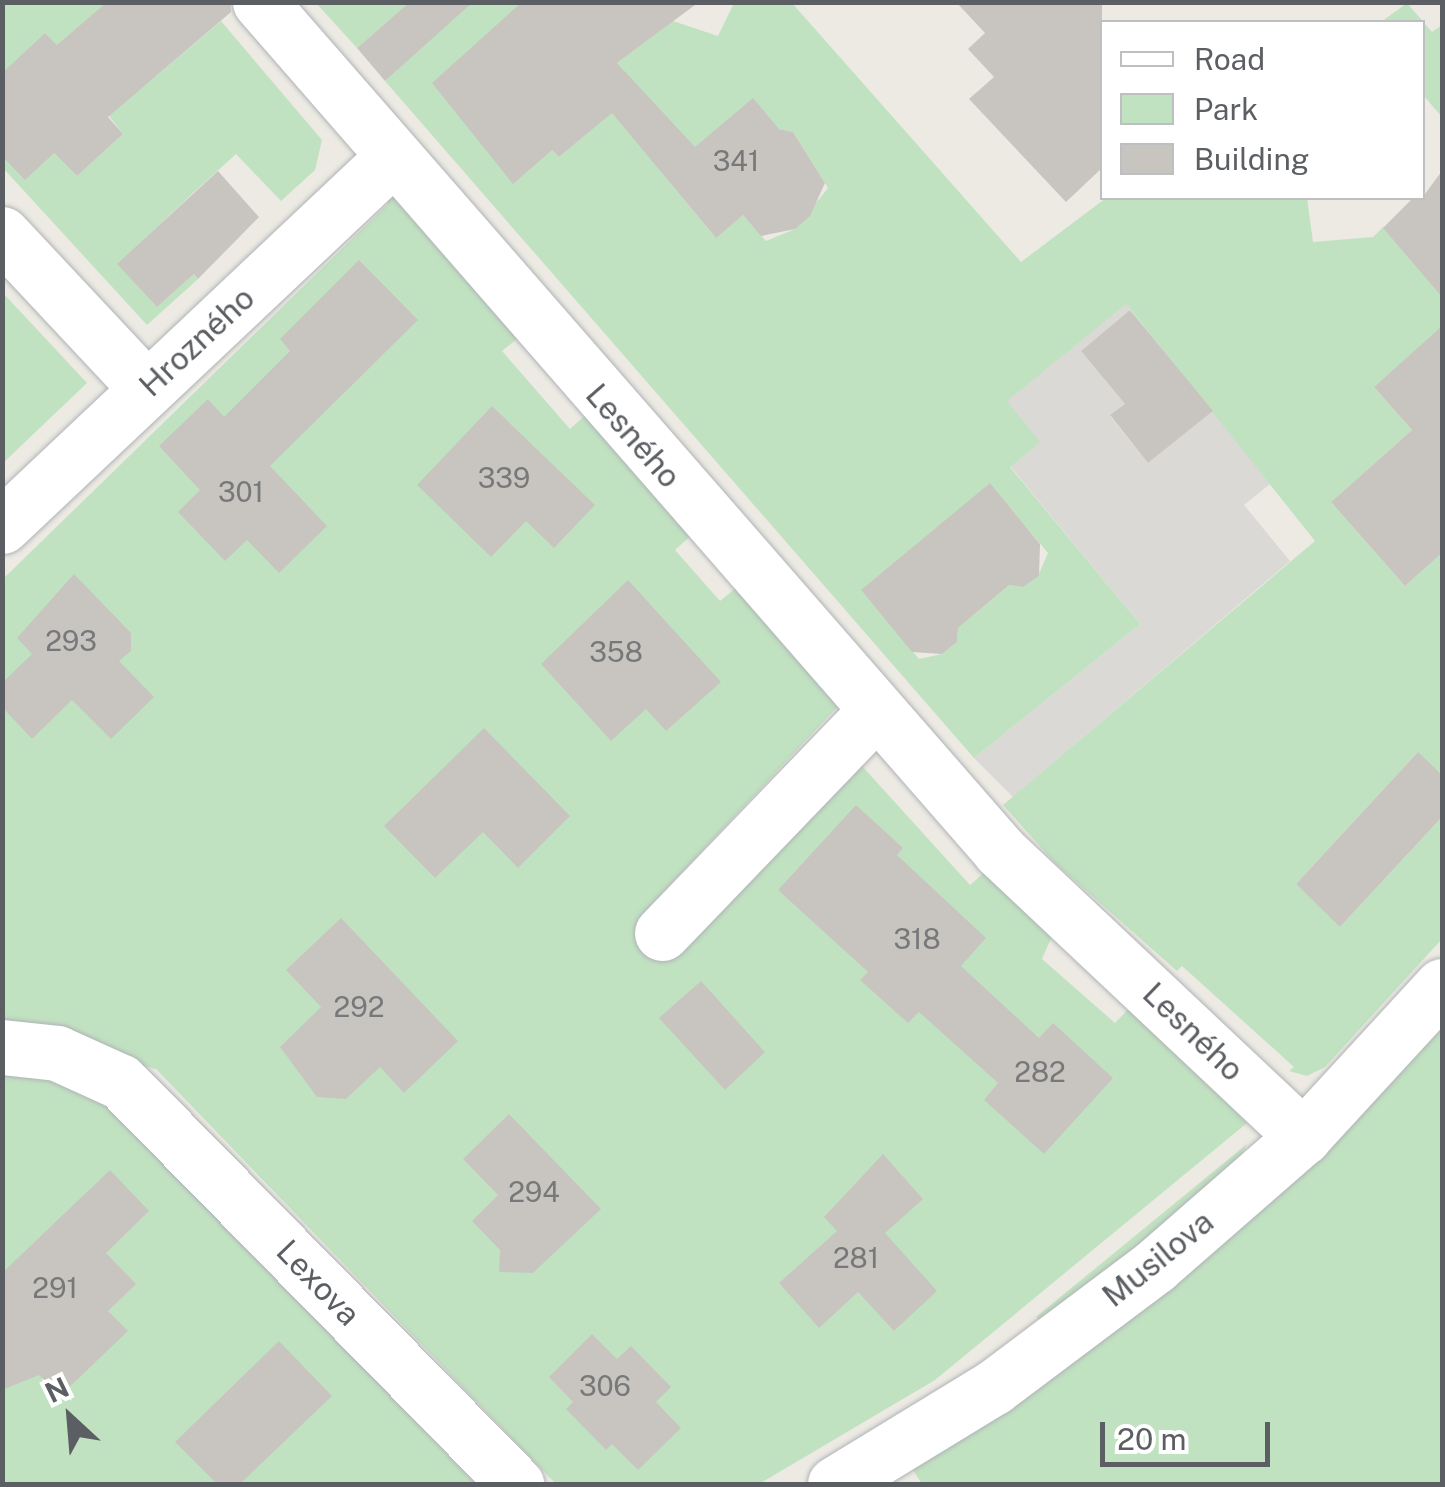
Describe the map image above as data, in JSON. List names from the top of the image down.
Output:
{
  "streets": {
    "street": [
      "Hrozného",
      "Lesného",
      "Musilova",
      "Lexova"
    ]
  },
  "crossings": [
    ["Hrozného", "Lesného"],
    ["Lesného", "Musilova"]
  ],
  "house_numbers": [
    "341",
    "339",
    "301",
    "293",
    "358",
    "318",
    "292",
    "282",
    "294",
    "281",
    "291",
    "306"
  ],
  "legend": ["Road", "Park", "Building"],
  "scale_bar": "20 m",
  "north": "top left"
}
